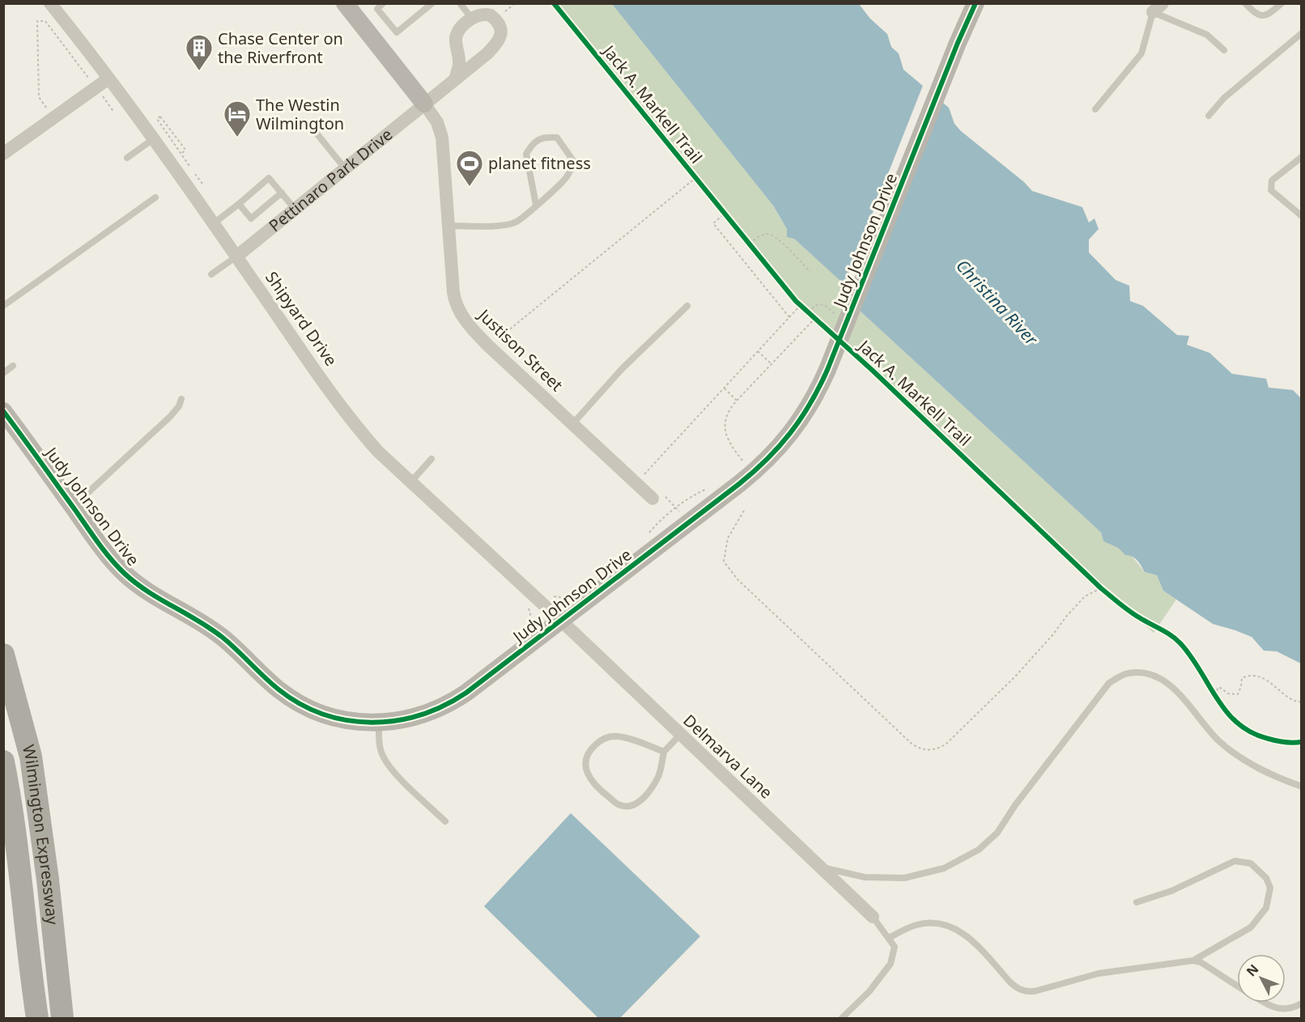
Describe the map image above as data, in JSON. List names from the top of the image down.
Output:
{
  "streets": {
    "highway": ["Wilmington Expressway"],
    "street": [
      "Pettinaro Park Drive",
      "Judy Johnson Drive",
      "Shipyard Drive",
      "Justison Street",
      "Delmarva Lane"
    ],
    "cycle path": ["Jack A. Markell Trail"]
  },
  "crossings": [
    ["Pettinaro Park Drive", "Shipyard Drive"],
    ["Pettinaro Park Drive", "Justison Street"],
    ["Judy Johnson Drive", "Shipyard Drive"],
    ["Judy Johnson Drive", "Delmarva Lane"],
    ["Shipyard Drive", "Delmarva Lane"]
  ],
  "water": ["Christina River"],
  "places": {
    "building": ["Chase Center on the Riverfront"],
    "hotel": ["The Westin Wilmington"],
    "sports": ["planet fitness"]
  },
  "north": "top left"
}
